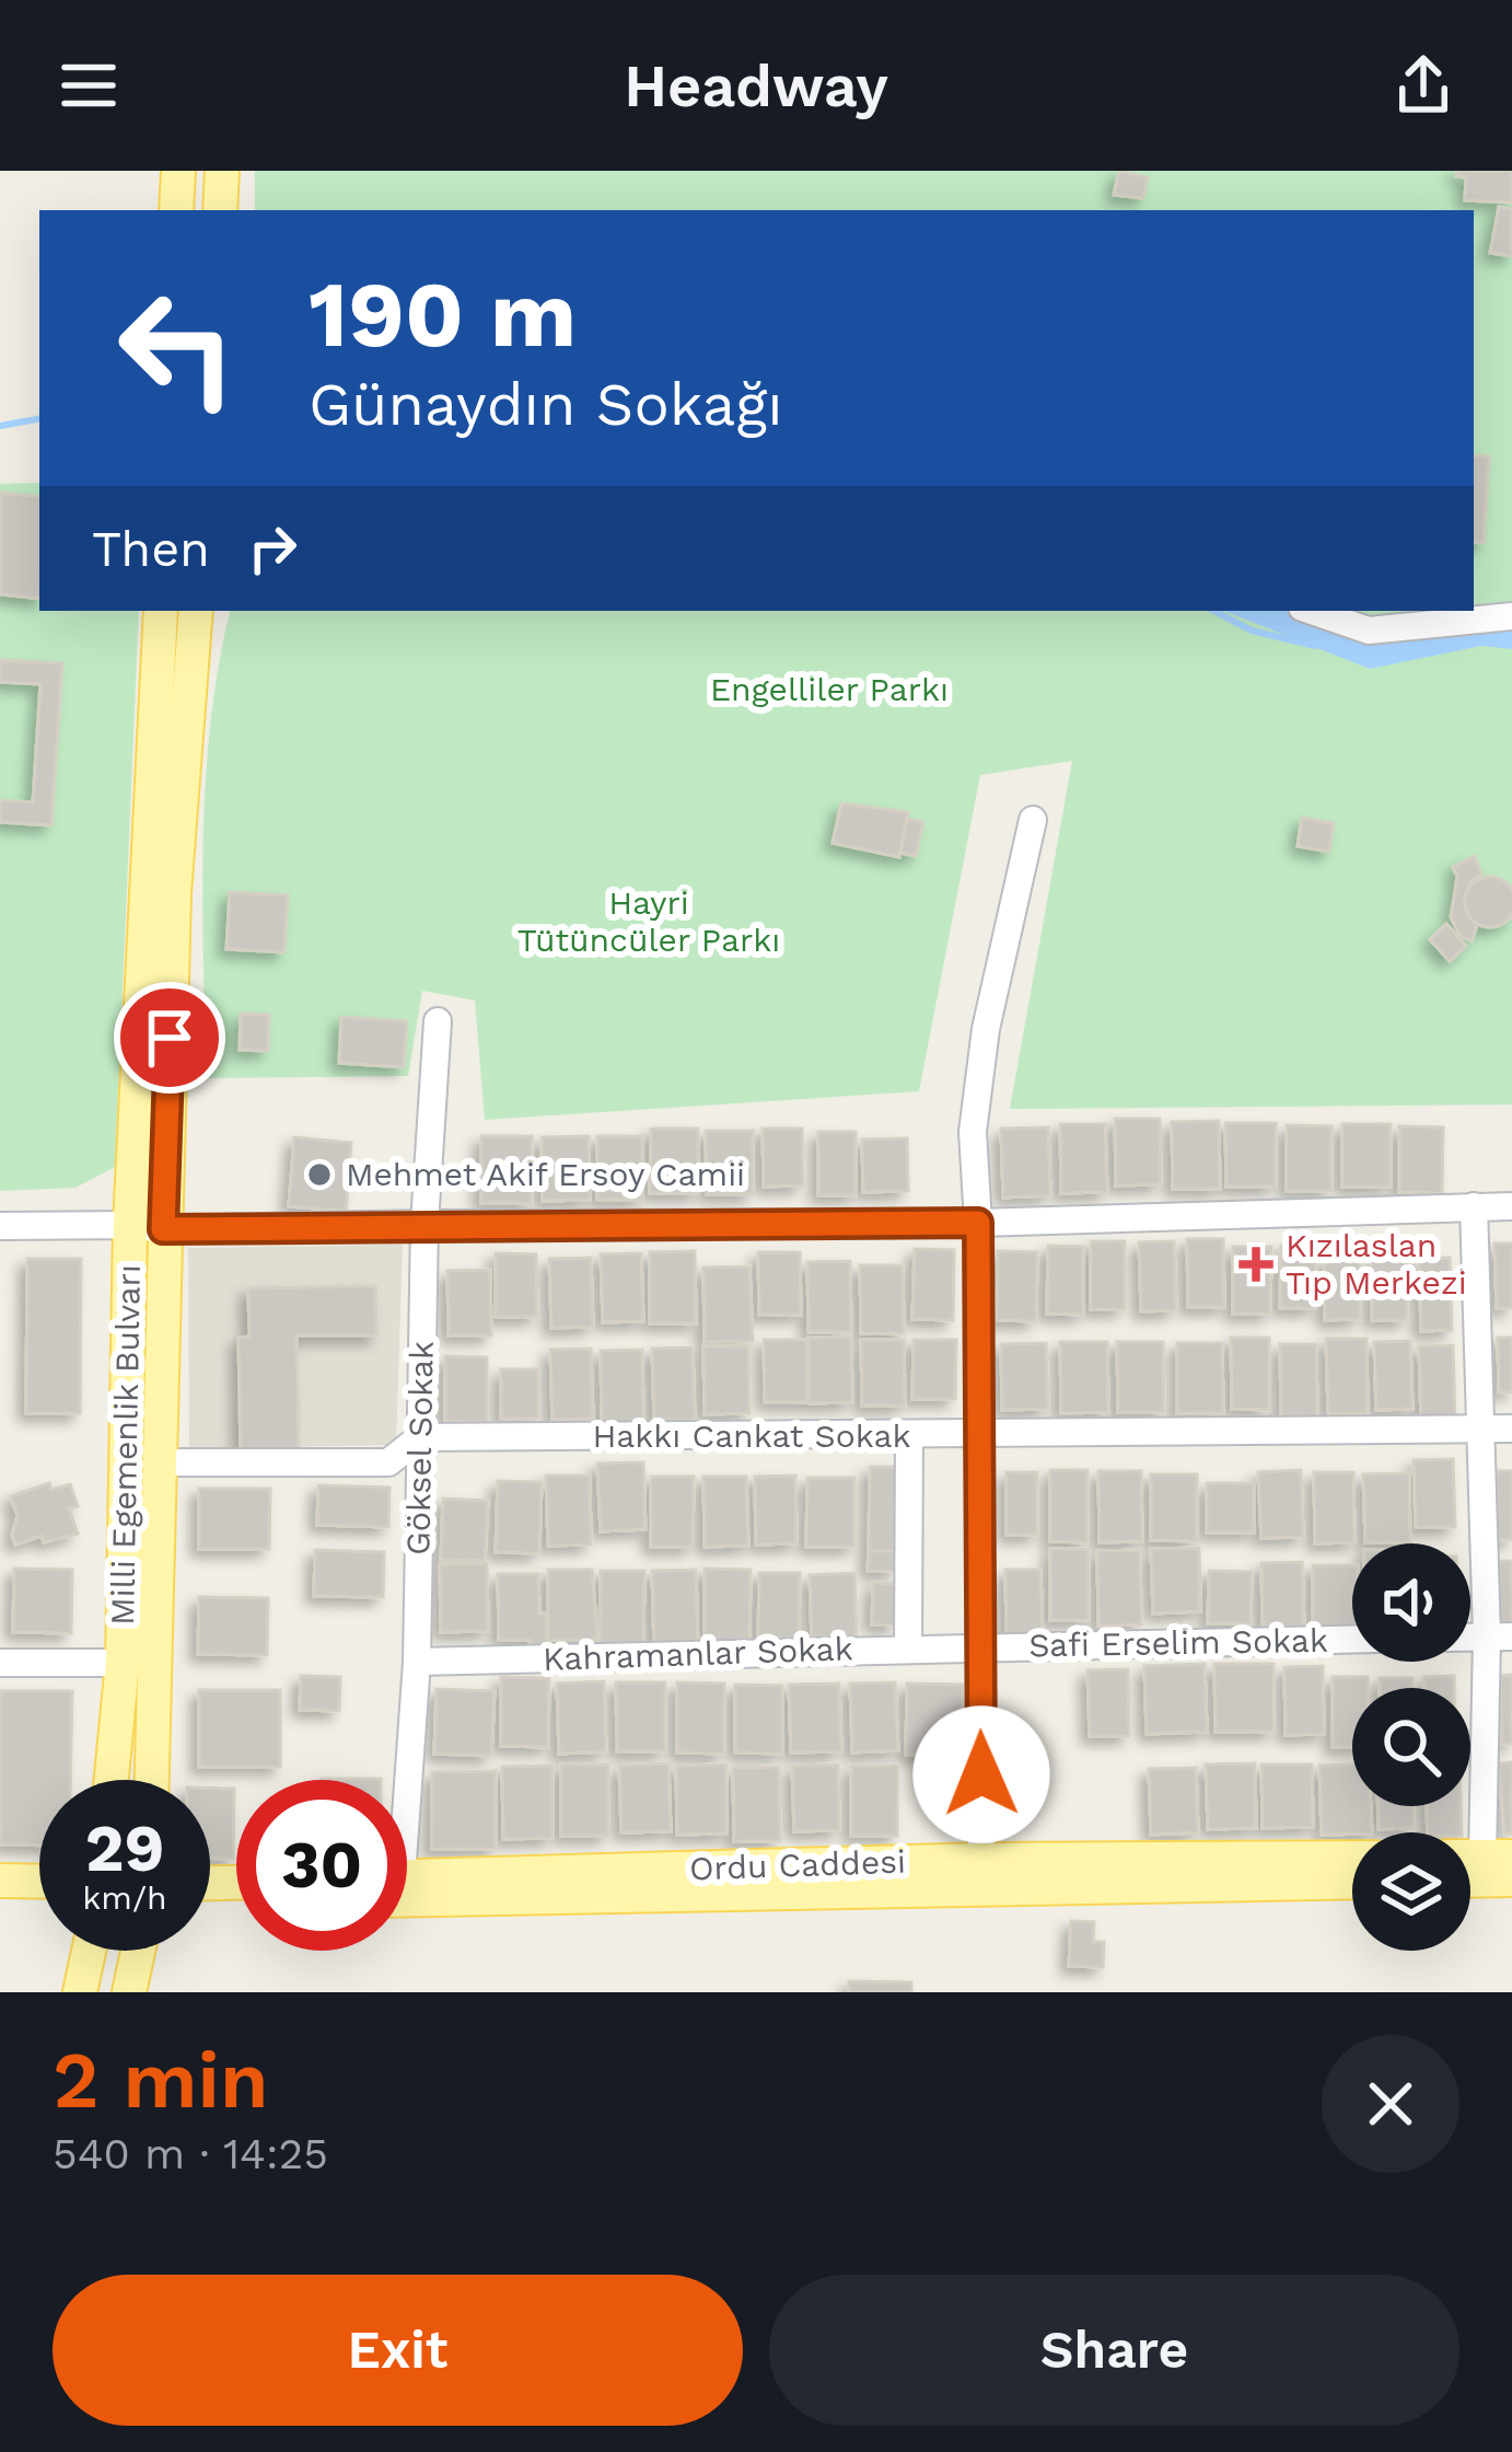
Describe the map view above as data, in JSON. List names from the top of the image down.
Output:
{
  "streets": {
    "main road": ["Milli Egemenlik Bulvarı", "Ordu Caddesi"],
    "street": [
      "Hakkı Cankat Sokak",
      "Göksel Sokak",
      "Safi Erselim Sokak",
      "Kahramanlar Sokak"
    ]
  },
  "crossings": [
    ["Hakkı Cankat Sokak", "Milli Egemenlik Bulvarı"],
    ["Hakkı Cankat Sokak", "Göksel Sokak"],
    ["Göksel Sokak", "Kahramanlar Sokak"],
    ["Safi Erselim Sokak", "Kahramanlar Sokak"]
  ],
  "parks": ["Engelliler Parkı", "Hayri Tütüncüler Parkı"],
  "places": {
    "other": ["Mehmet Akif Ersoy Camii"],
    "health": ["Kızılaslan Tıp Merkezi"]
  },
  "page": {
    "header": "Headway",
    "turn": ["190 m", "Günaydın Sokağı"],
    "then": "Then",
    "speed": "29 km/h",
    "limit": "30",
    "heading": ["2 min", "540 m · 14:25"],
    "buttons": ["Exit", "Share"]
  }
}
